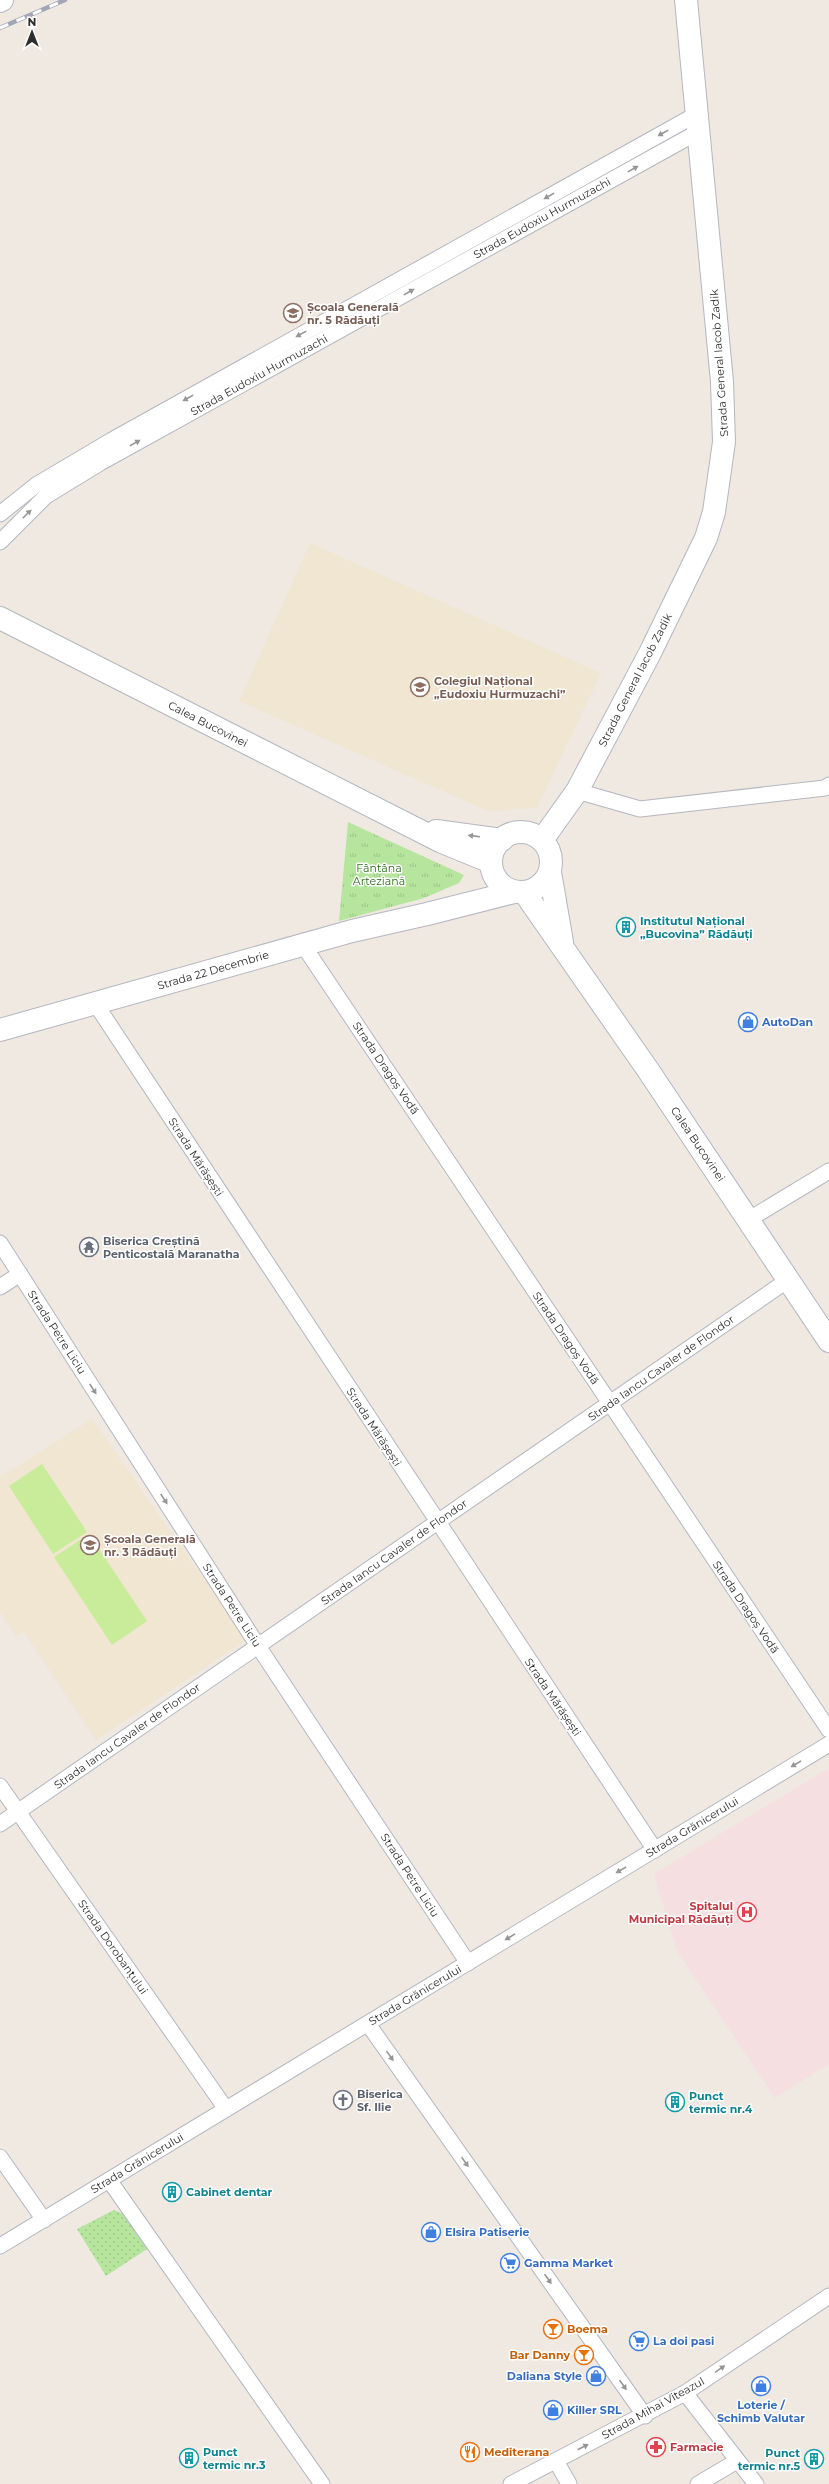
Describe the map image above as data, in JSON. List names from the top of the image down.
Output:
{
  "streets": {
    "street": [
      "Strada Eudoxiu Hurmuzachi",
      "Strada General Iacob Zadik",
      "Calea Bucovinei",
      "Strada 22 Decembrie",
      "Strada Dragoș Vodă",
      "Strada Mărășești",
      "Strada Petre Liciu",
      "Strada Iancu Cavaler de Flondor",
      "Strada Grănicerului",
      "Strada Dorobanțului",
      "Strada Mihai Viteazul"
    ]
  },
  "crossings": [
    ["Strada Eudoxiu Hurmuzachi", "Strada General Iacob Zadik"],
    ["Strada General Iacob Zadik", "Calea Bucovinei"],
    ["Strada General Iacob Zadik", "Strada 22 Decembrie"],
    ["Calea Bucovinei", "Strada 22 Decembrie"],
    ["Calea Bucovinei", "Strada Iancu Cavaler de Flondor"],
    ["Strada 22 Decembrie", "Strada Dragoș Vodă"],
    ["Strada 22 Decembrie", "Strada Mărășești"],
    ["Strada Dragoș Vodă", "Strada Iancu Cavaler de Flondor"],
    ["Strada Mărășești", "Strada Iancu Cavaler de Flondor"],
    ["Strada Mărășești", "Strada Grănicerului"],
    ["Strada Petre Liciu", "Strada Iancu Cavaler de Flondor"],
    ["Strada Petre Liciu", "Strada Grănicerului"],
    ["Strada Iancu Cavaler de Flondor", "Strada Dorobanțului"],
    ["Strada Grănicerului", "Strada Dorobanțului"]
  ],
  "one_way": ["Strada Petre Liciu", "Strada Grănicerului", "Strada Mihai Viteazul"],
  "parks": ["Fântâna Arteziană"],
  "places": {
    "school or university": ["Școala Generală nr. 5 Rădăuți", "Colegiul Național „Eudoxiu Hurmuzachi”", "Școala Generală nr. 3 Rădăuți"],
    "building": [
      "Institutul Național „Bucovina” Rădăuți",
      "Punct termic nr.4",
      "Cabinet dentar",
      "Punct termic nr.3",
      "Punct termic nr.5"
    ],
    "shop": [
      "AutoDan",
      "Elsira Patiserie",
      "Daliana Style",
      "Loterie / Schimb Valutar",
      "Killer SRL"
    ],
    "temple": ["Biserica Creștină Penticostală Maranatha"],
    "hospital": ["Spitalul Municipal Rădăuți"],
    "church": ["Biserica Sf. Ilie"],
    "supermarket": ["Gamma Market", "La doi pasi"],
    "bar": ["Boema", "Bar Danny"],
    "pharmacy": ["Farmacie"],
    "restaurant": ["Mediterana"]
  },
  "north": "top"
}
